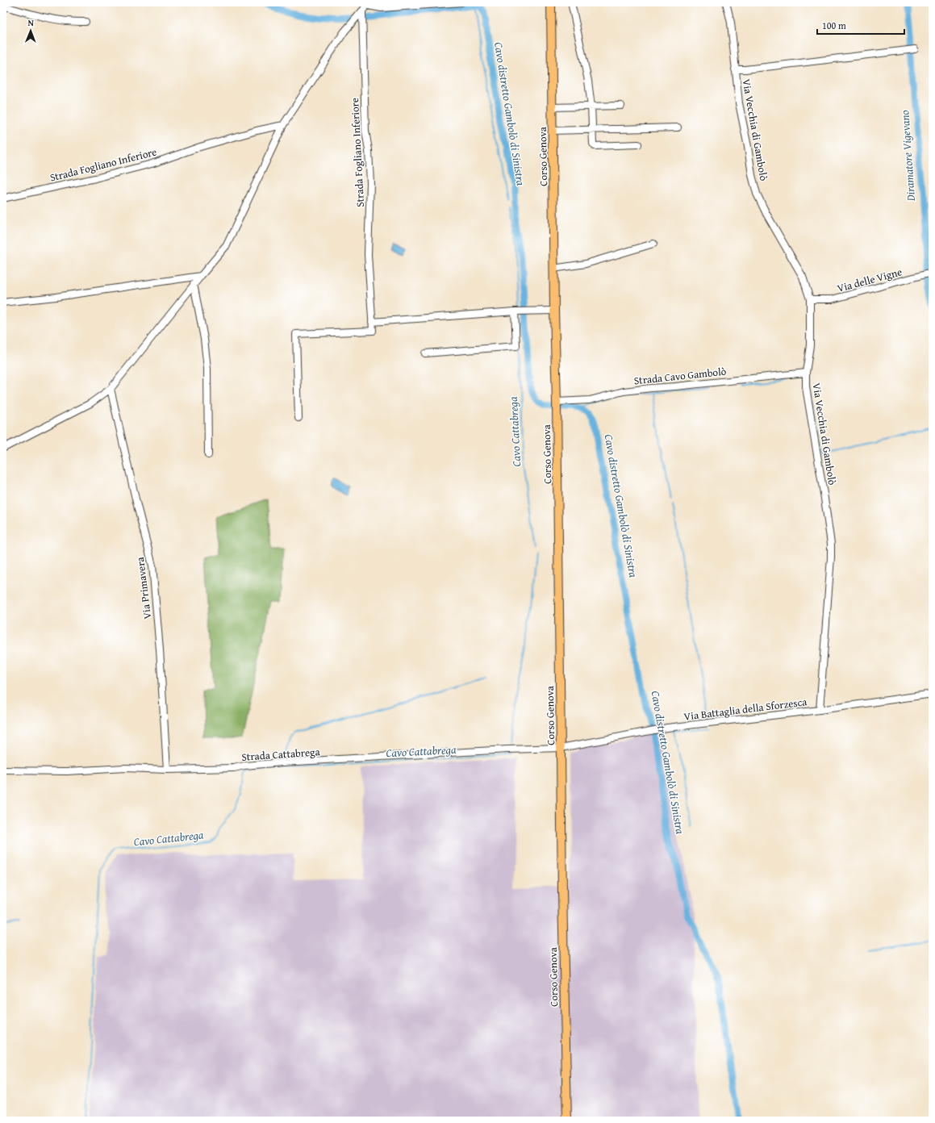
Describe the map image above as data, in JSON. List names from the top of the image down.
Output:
{
  "streets": {
    "main road": ["Corso Genova"],
    "street": [
      "Via Vecchia di Gambolò",
      "Strada Fogliano Inferiore",
      "Via delle Vigne",
      "Strada Cavo Gambolò",
      "Via Primavera",
      "Via Battaglia della Sforzesca",
      "Strada Cattabrega"
    ]
  },
  "crossings": [
    ["Via Vecchia di Gambolò", "Via delle Vigne"],
    ["Via Vecchia di Gambolò", "Strada Cavo Gambolò"],
    ["Via Vecchia di Gambolò", "Via Battaglia della Sforzesca"],
    ["Corso Genova", "Strada Cavo Gambolò"],
    ["Corso Genova", "Via Battaglia della Sforzesca"],
    ["Corso Genova", "Strada Cattabrega"],
    ["Via Primavera", "Strada Cattabrega"],
    ["Via Battaglia della Sforzesca", "Strada Cattabrega"]
  ],
  "water": ["Cavo distretto Gambolò di Sinistra", "Diramatore Vigevano", "Cavo Cattabrega"],
  "scale_bar": "100 m",
  "north": "top"
}
